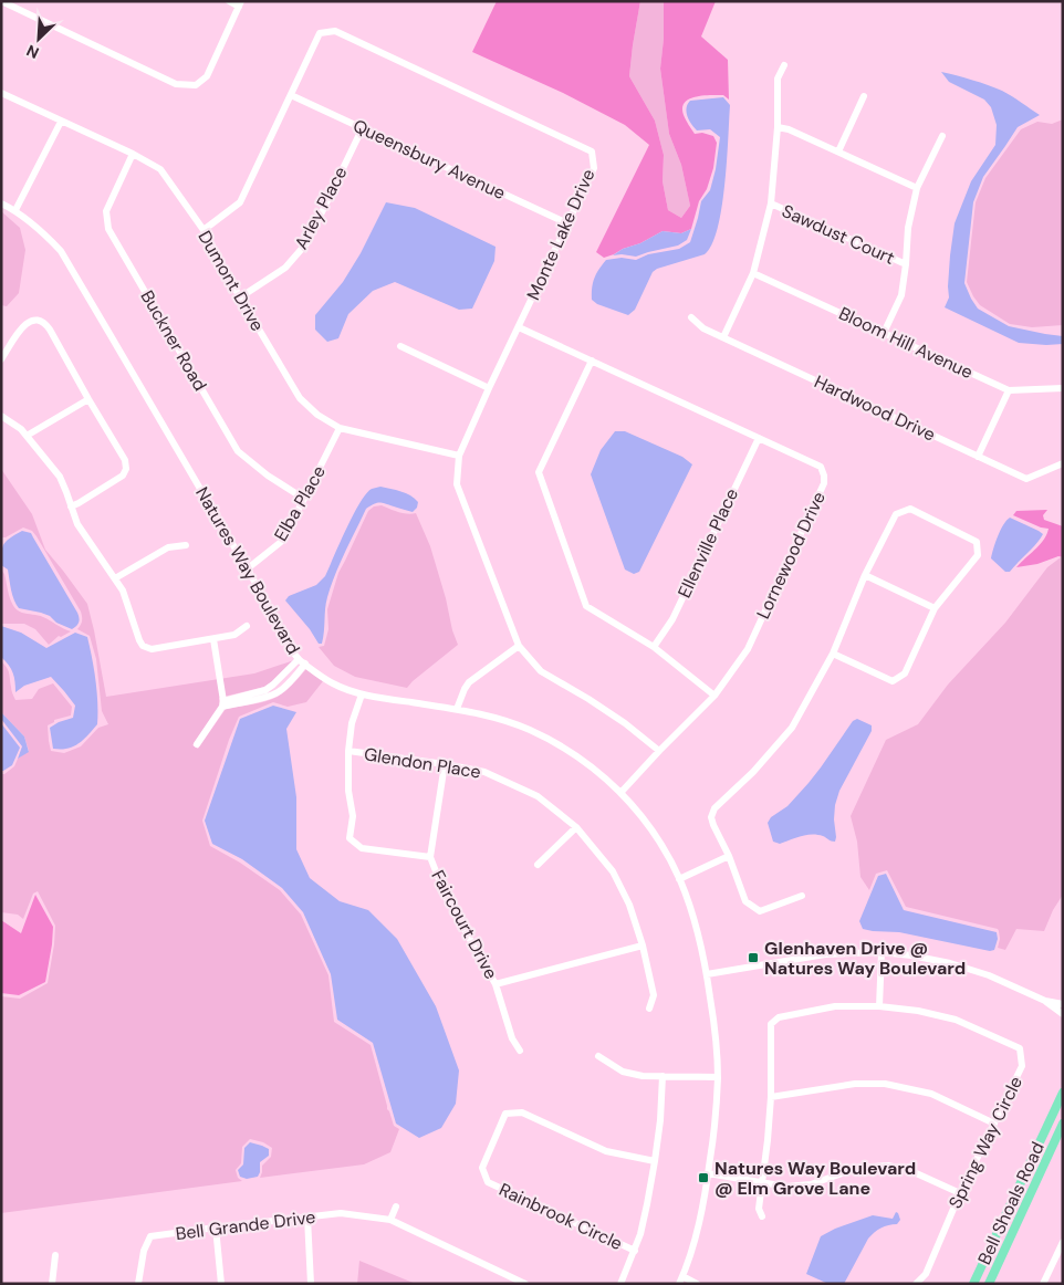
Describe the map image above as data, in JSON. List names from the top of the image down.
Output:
{
  "streets": {
    "main road": ["Bell Shoals Road"],
    "street": [
      "Queensbury Avenue",
      "Arley Place",
      "Monte Lake Drive",
      "Sawdust Court",
      "Dumont Drive",
      "Buckner Road",
      "Bloom Hill Avenue",
      "Hardwood Drive",
      "Elba Place",
      "Ellenville Place",
      "Lornewood Drive",
      "Natures Way Boulevard",
      "Glendon Place",
      "Faircourt Drive",
      "Spring Way Circle",
      "Rainbrook Circle",
      "Bell Grande Drive"
    ]
  },
  "crossings": [
    ["Queensbury Avenue", "Arley Place"],
    ["Queensbury Avenue", "Monte Lake Drive"],
    ["Arley Place", "Dumont Drive"],
    ["Monte Lake Drive", "Dumont Drive"],
    ["Monte Lake Drive", "Lornewood Drive"],
    ["Dumont Drive", "Buckner Road"],
    ["Dumont Drive", "Elba Place"],
    ["Buckner Road", "Elba Place"],
    ["Elba Place", "Natures Way Boulevard"],
    ["Ellenville Place", "Lornewood Drive"],
    ["Lornewood Drive", "Natures Way Boulevard"],
    ["Glendon Place", "Faircourt Drive"]
  ],
  "places": {
    "transit": ["Glenhaven Drive @ Natures Way Boulevard", "Natures Way Boulevard @ Elm Grove Lane"]
  },
  "north": "bottom left"
}
